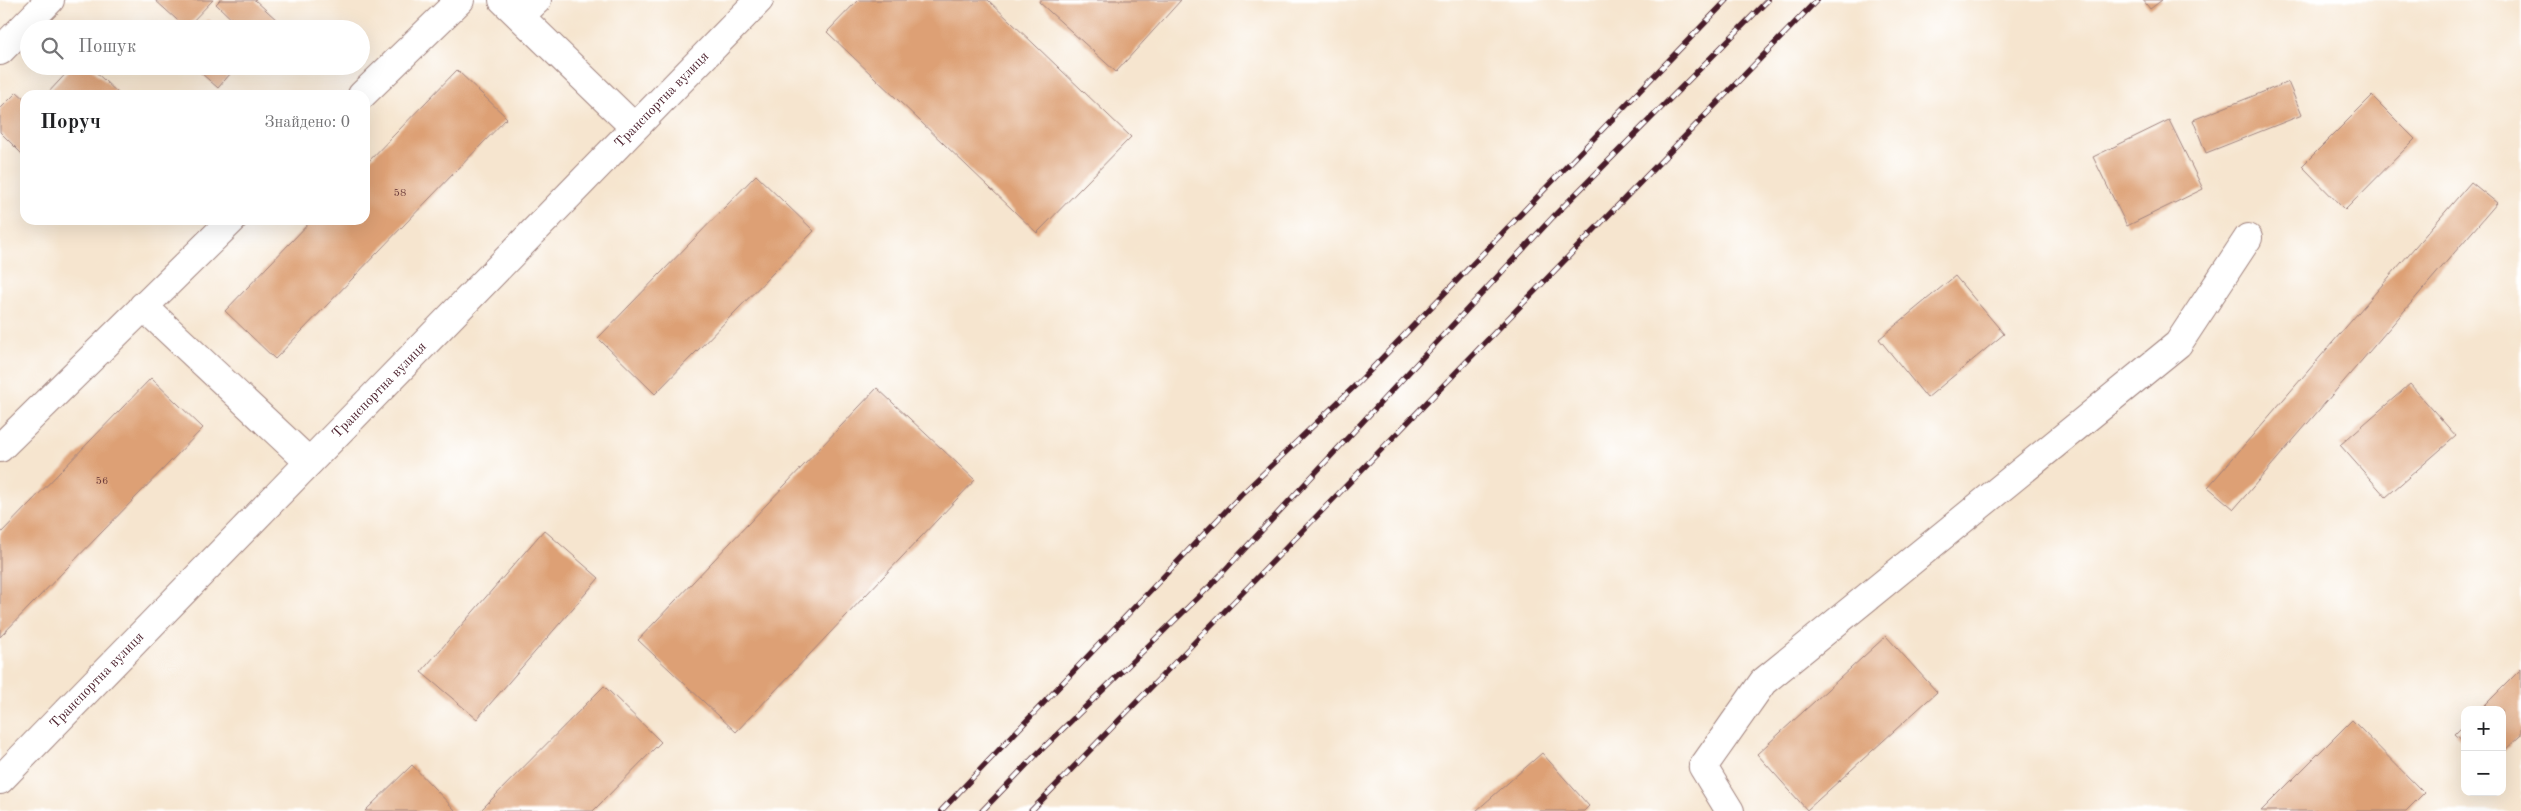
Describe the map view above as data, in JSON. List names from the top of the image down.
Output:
{
  "streets": {
    "street": ["Транспортна вулиця"]
  },
  "house_numbers": ["58", "56"],
  "page": {
    "search": "Пошук",
    "heading": ["Поруч", "Знайдено: 0"],
    "map_buttons": ["+", "−"]
  }
}
